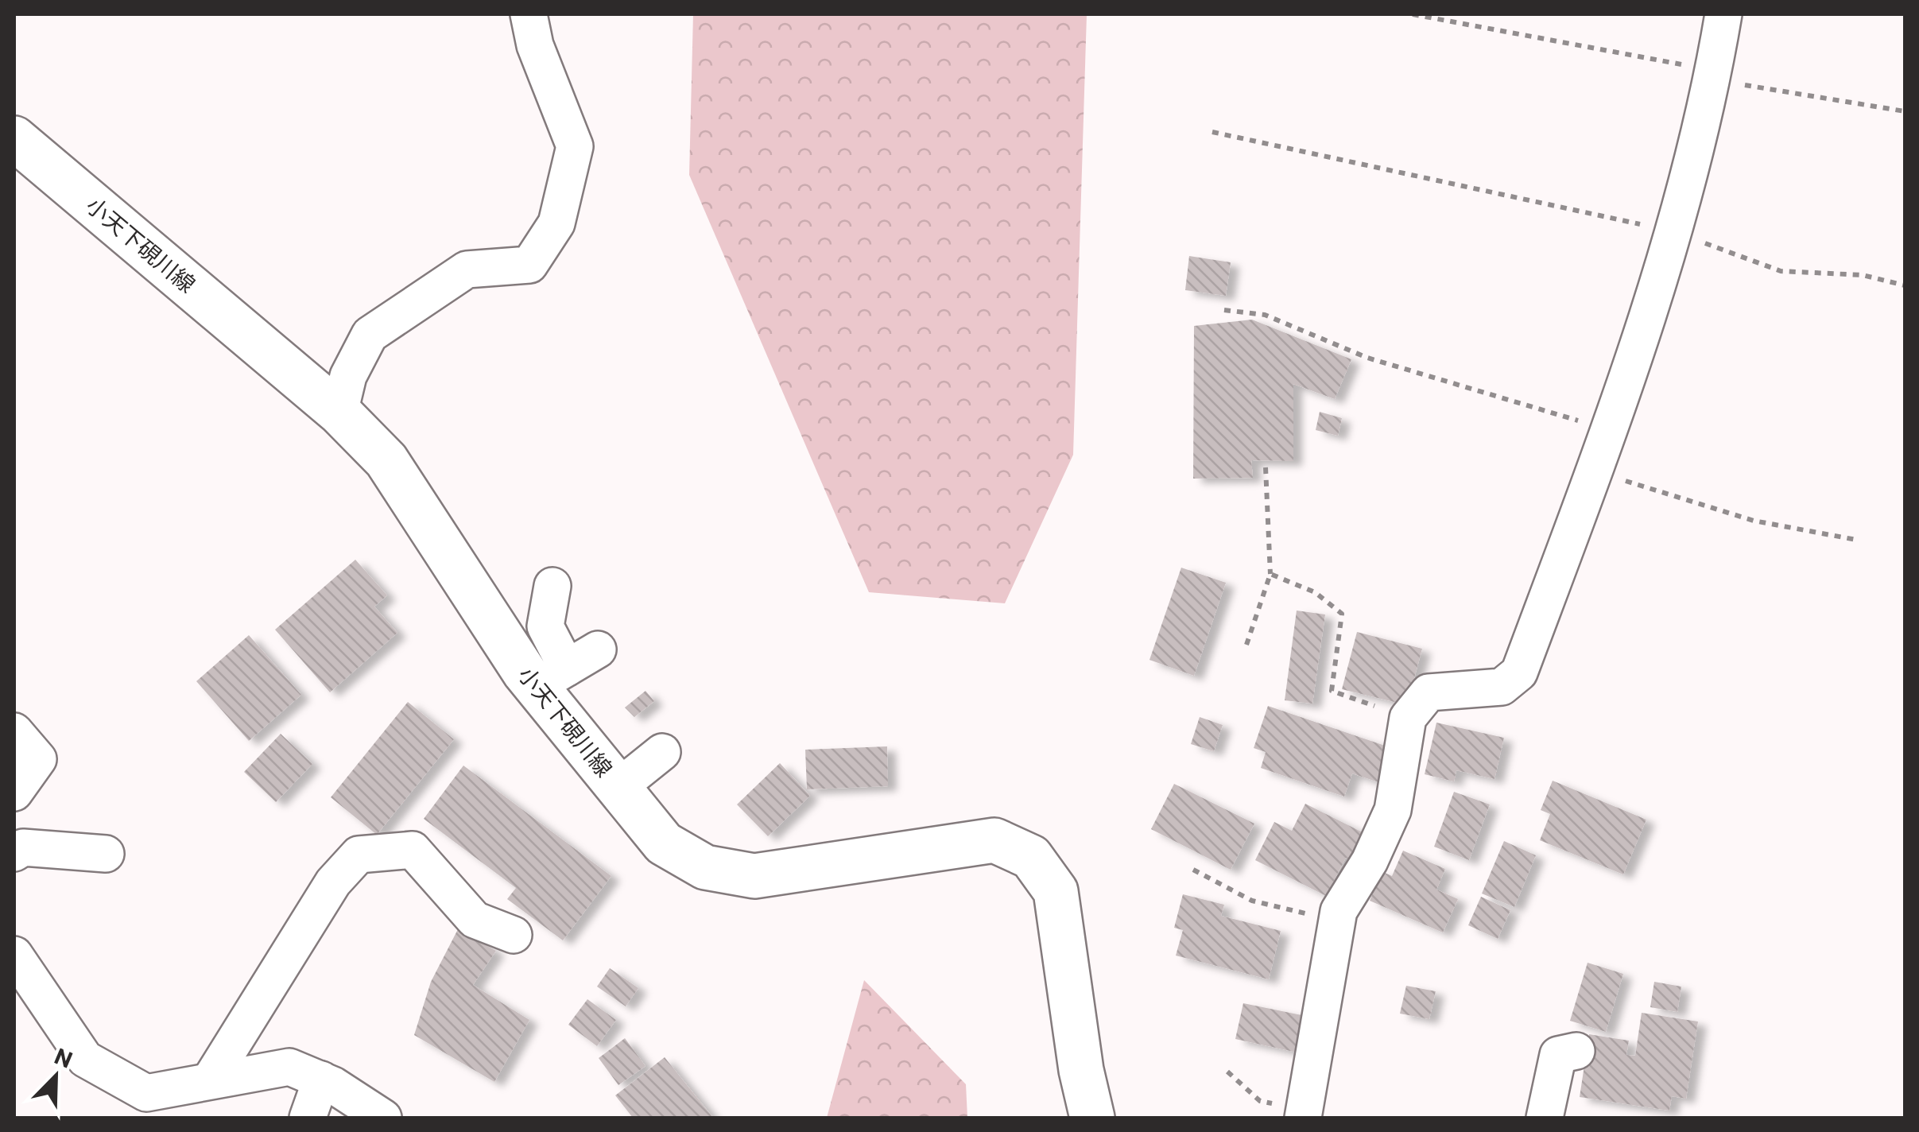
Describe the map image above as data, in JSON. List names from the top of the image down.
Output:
{
  "streets": {
    "main road": ["小天下硯川線"]
  },
  "north": "top right"
}
